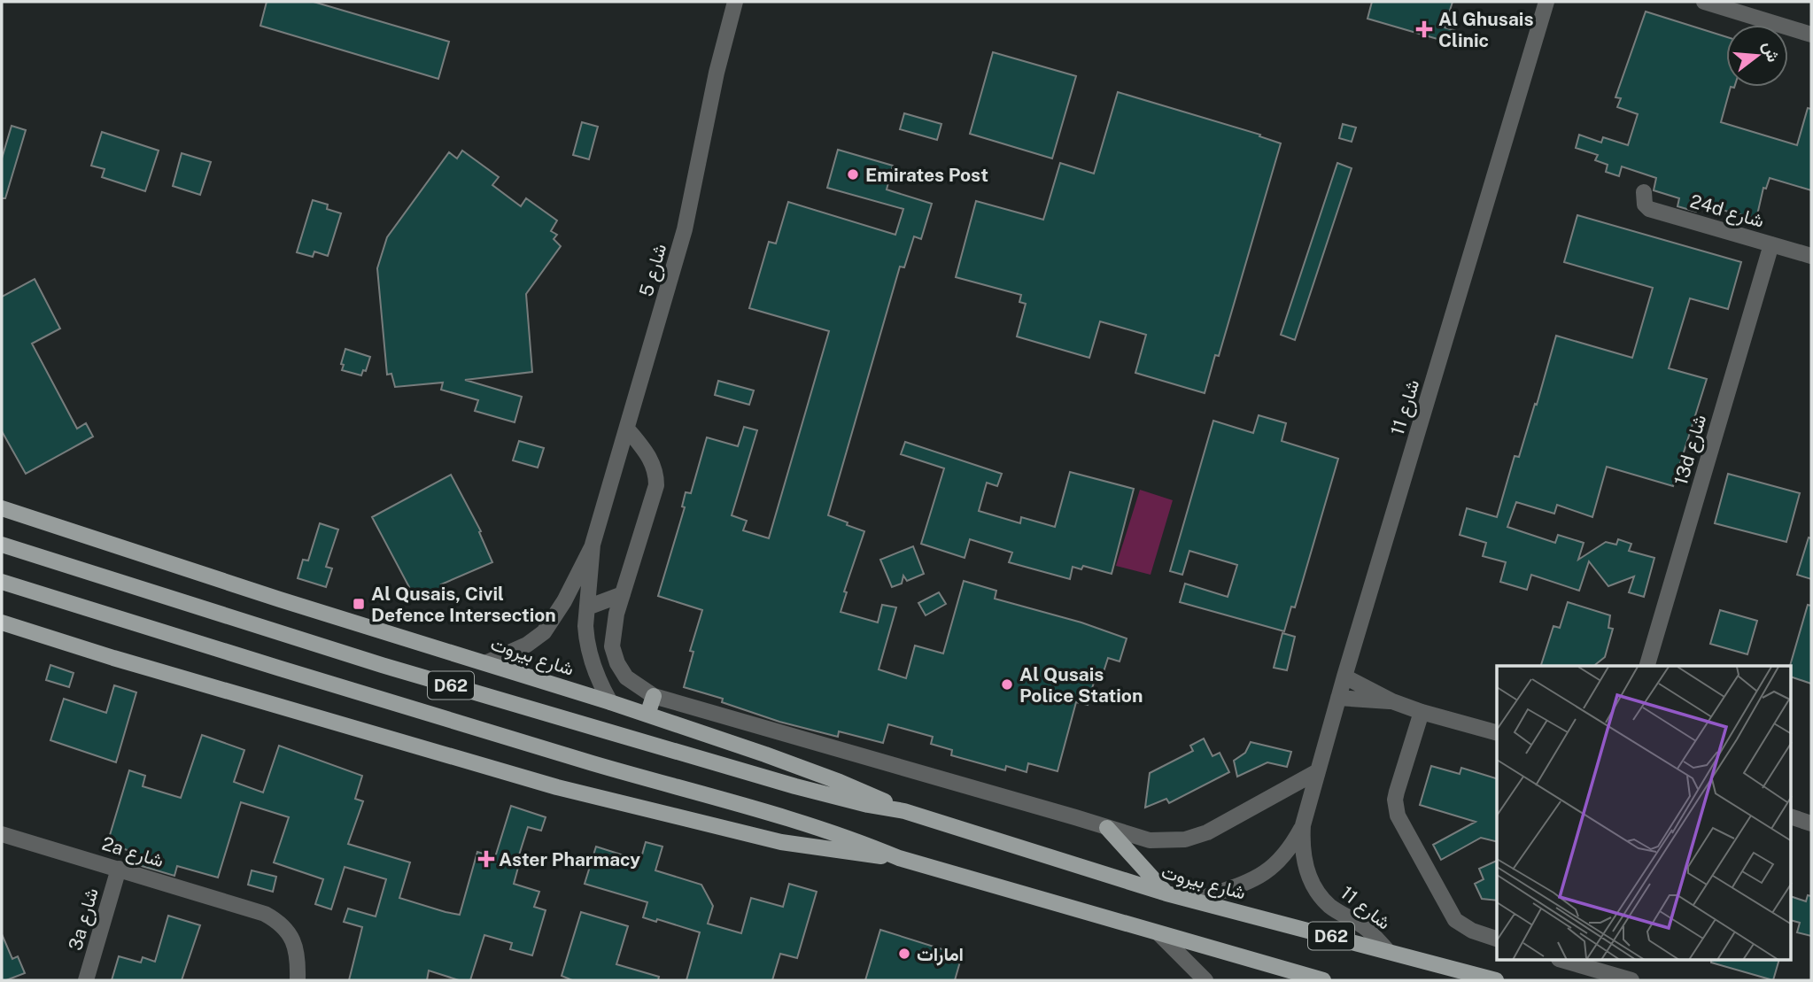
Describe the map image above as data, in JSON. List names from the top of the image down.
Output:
{
  "streets": {
    "main road": ["شارع بيروت", "D62"],
    "street": [
      "24d شارع",
      "شارع 5",
      "شارع 11",
      "13d شارع",
      "2a شارع",
      "3a شارع"
    ]
  },
  "crossings": [
    ["24d شارع", "13d شارع"],
    ["شارع 5", "شارع بيروت"],
    ["شارع 11", "شارع بيروت"],
    ["2a شارع", "3a شارع"]
  ],
  "places": {
    "health": ["Al Ghusais Clinic", "Aster Pharmacy"],
    "other": ["Emirates Post", "Al Qusais Police Station", "امارات"],
    "transit": ["Al Qusais, Civil Defence Intersection"]
  },
  "north": "right"
}
